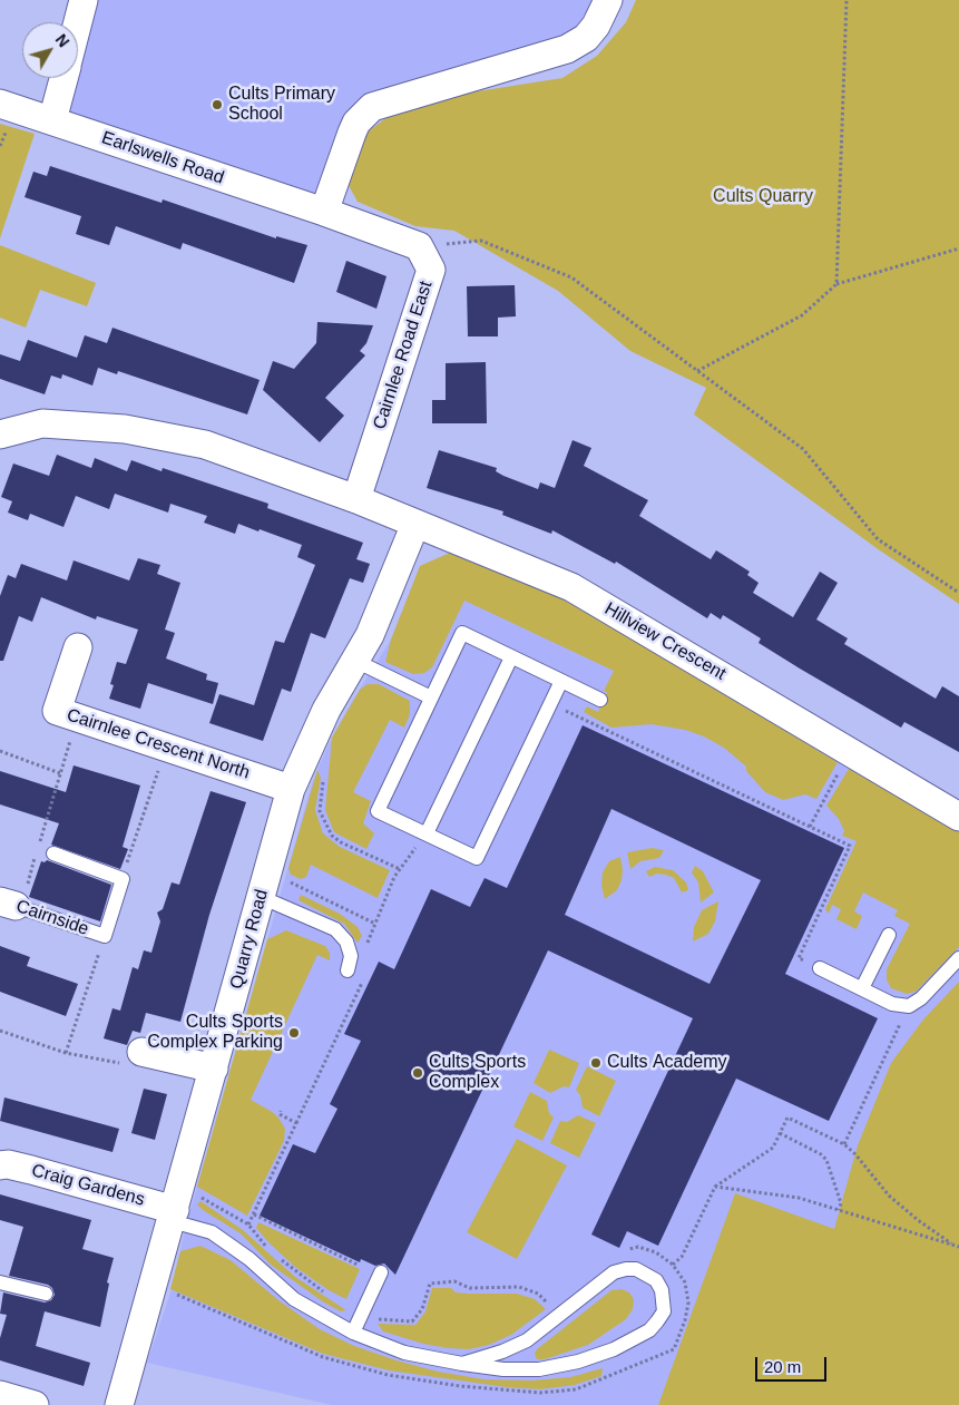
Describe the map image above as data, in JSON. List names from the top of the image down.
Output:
{
  "streets": {
    "street": [
      "Earlswells Road",
      "Cairnlee Road East",
      "Hillview Crescent",
      "Cairnlee Crescent North",
      "Quarry Road",
      "Craig Gardens"
    ],
    "lane": ["Cairnside"]
  },
  "crossings": [
    ["Cairnlee Road East", "Hillview Crescent"],
    ["Hillview Crescent", "Quarry Road"],
    ["Cairnlee Crescent North", "Quarry Road"],
    ["Quarry Road", "Craig Gardens"]
  ],
  "parks": ["Cults Quarry"],
  "places": [
    "Cults Primary School",
    "Cults Sports Complex Parking",
    "Cults Academy",
    "Cults Sports Complex"
  ],
  "scale_bar": "20 m",
  "north": "top right"
}
